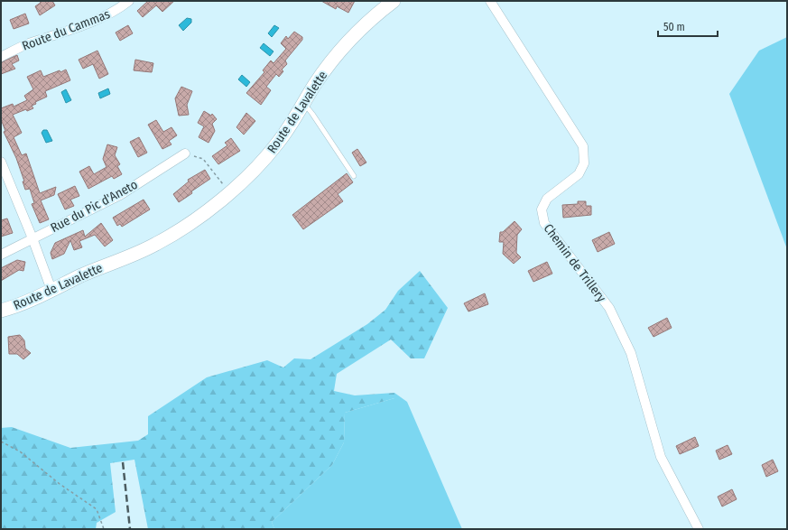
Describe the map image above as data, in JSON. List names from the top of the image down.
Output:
{
  "streets": {
    "street": [
      "Route du Cammas",
      "Route de Lavalette",
      "Rue du Pic d'Aneto",
      "Chemin de Trillery"
    ]
  },
  "scale_bar": "50 m"
}
